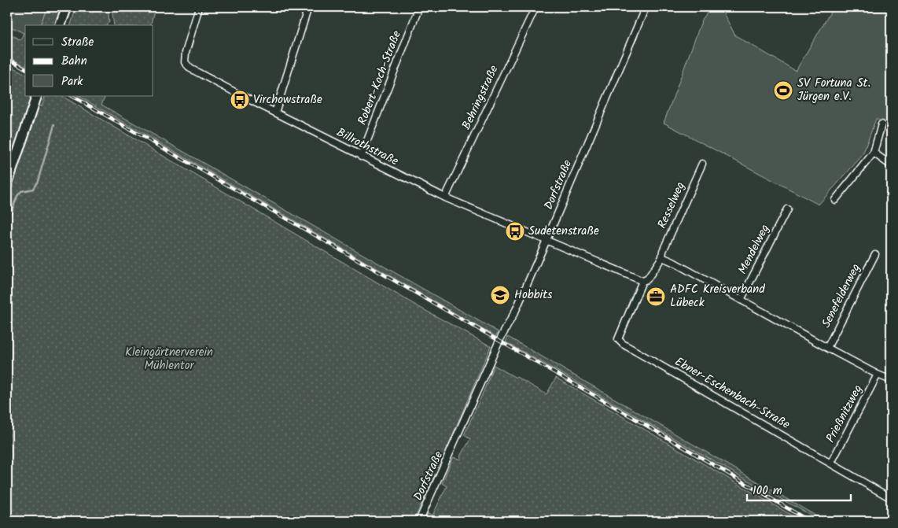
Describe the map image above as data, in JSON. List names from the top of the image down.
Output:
{
  "streets": {
    "street": [
      "Robert-Koch-Straße",
      "Behringstraße",
      "Billrothstraße",
      "Dorfstraße",
      "Resselweg",
      "Mendelweg",
      "Senefelderweg",
      "Ebner-Eschenbach-Straße",
      "Prießnitzweg"
    ]
  },
  "crossings": [
    ["Robert-Koch-Straße", "Billrothstraße"],
    ["Behringstraße", "Billrothstraße"],
    ["Billrothstraße", "Dorfstraße"],
    ["Ebner-Eschenbach-Straße", "Prießnitzweg"]
  ],
  "parks": ["Kleingärtnerverein Mühlentor"],
  "places": {
    "sports": ["SV Fortuna St. Jürgen e.V."],
    "bus stop": ["Virchowstraße", "Sudetenstraße"],
    "school or university": ["Hobbits"],
    "office": ["ADFC Kreisverband Lübeck"]
  },
  "legend": ["Straße", "Bahn", "Park"],
  "scale_bar": "100 m"
}
